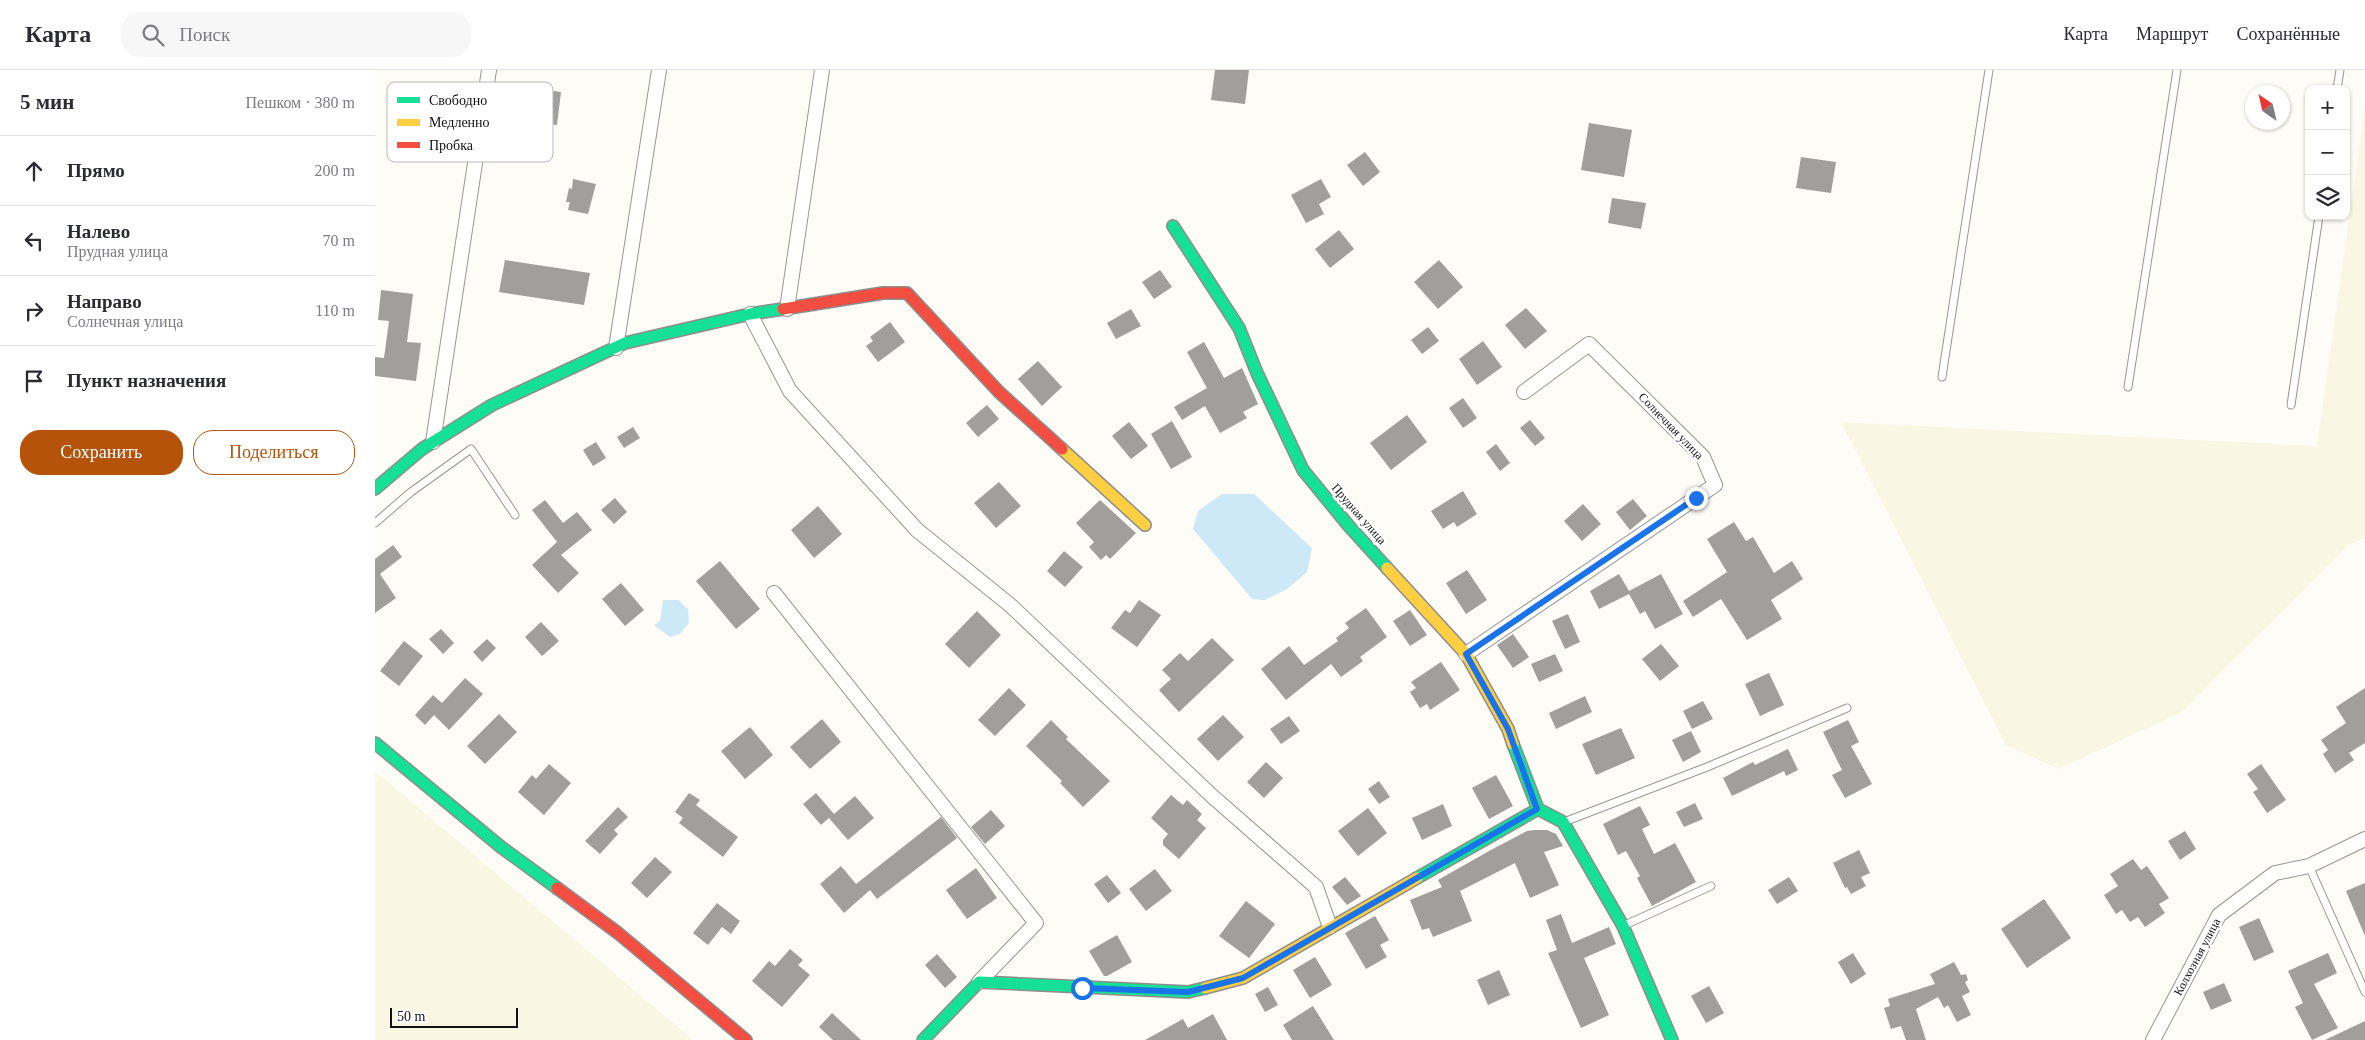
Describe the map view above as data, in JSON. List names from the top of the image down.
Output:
{
  "streets": {
    "street": ["Солнечная улица", "Прудная улица", "Колхозная улица"]
  },
  "crossings": [
    ["Солнечная улица", "Прудная улица"]
  ],
  "legend": ["Свободно", "Медленно", "Пробка"],
  "scale_bar": "50 m",
  "north": "top left",
  "page": {
    "header": "Карта",
    "search": "Поиск",
    "nav": ["Карта", "Маршрут", "Сохранённые"],
    "heading": ["5 мин", "Пешком · 380 m"],
    "map_buttons": ["+", "−"],
    "list": [
      ["Прямо", "200 m"],
      ["Налево", "Прудная улица", "70 m"],
      ["Направо", "Солнечная улица", "110 m"],
      "Пункт назначения"
    ],
    "buttons": ["Сохранить", "Поделиться"],
    "scale": "50 m"
  }
}
